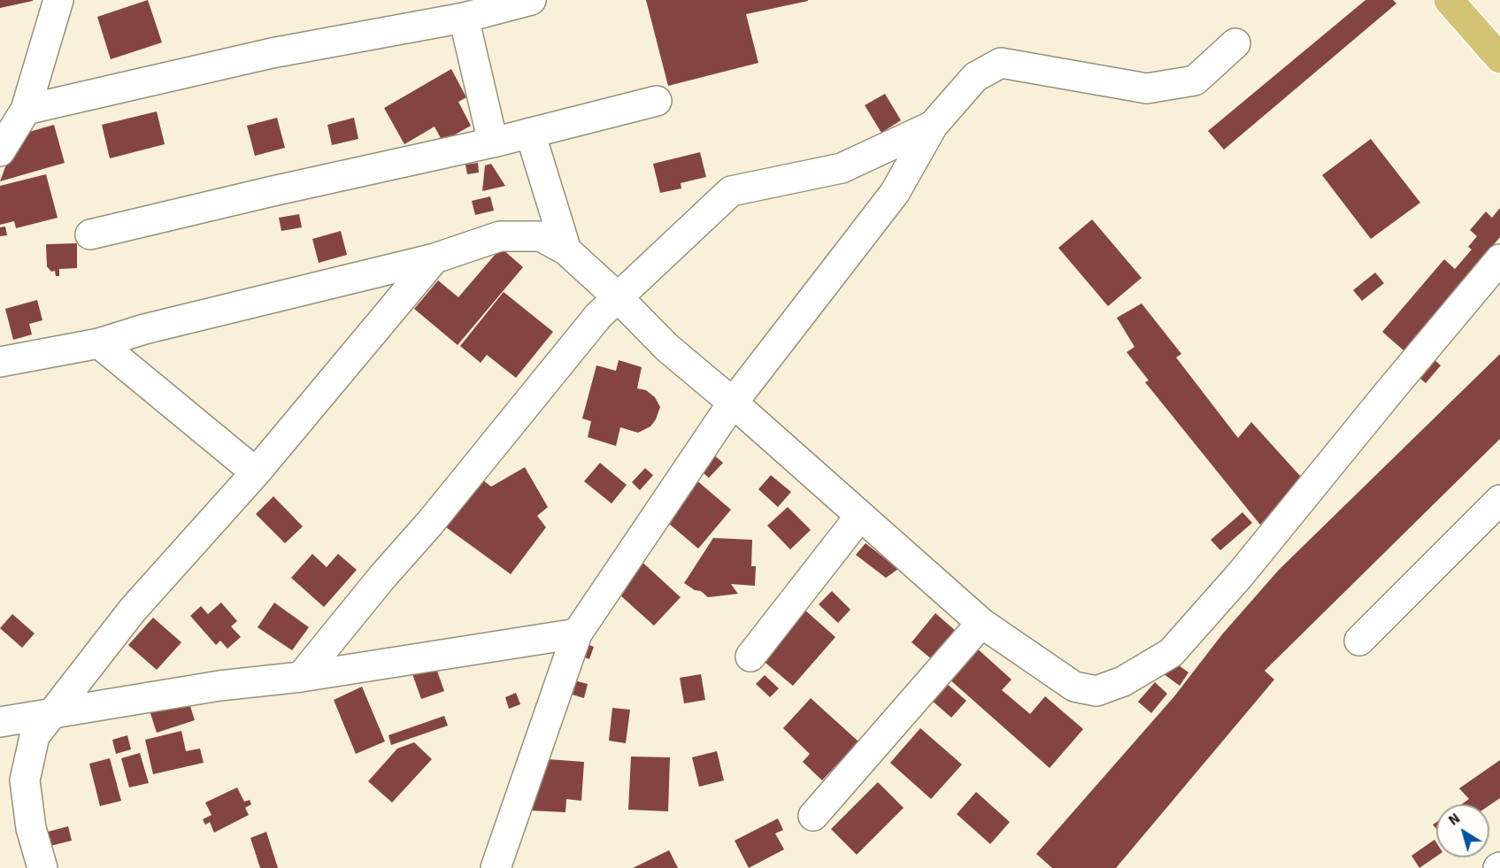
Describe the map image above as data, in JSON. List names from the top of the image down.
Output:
{
  "north": "top left"
}
